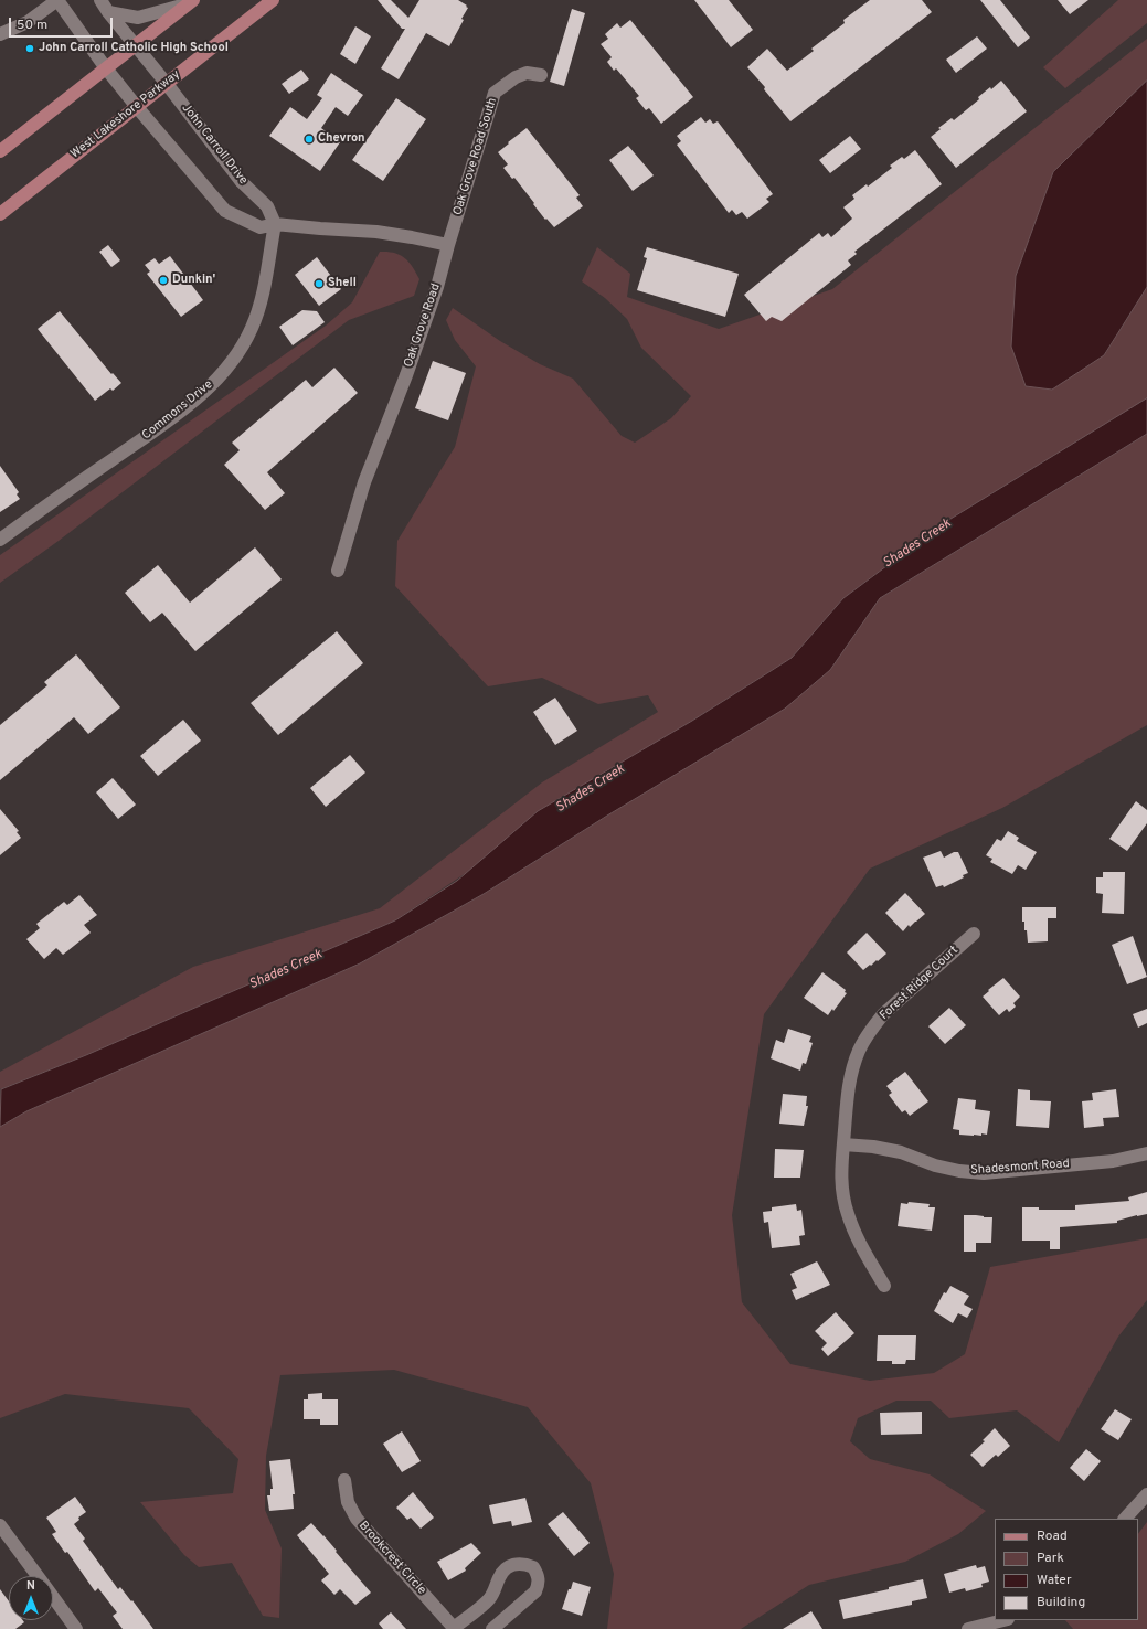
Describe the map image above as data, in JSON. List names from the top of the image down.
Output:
{
  "streets": {
    "main road": ["West Lakeshore Parkway"],
    "street": [
      "John Carroll Drive",
      "Oak Grove Road South",
      "Oak Grove Road",
      "Commons Drive",
      "Forest Ridge Court",
      "Shadesmont Road",
      "Brookcrest Circle"
    ]
  },
  "crossings": [
    ["West Lakeshore Parkway", "John Carroll Drive"],
    ["John Carroll Drive", "Commons Drive"],
    ["Oak Grove Road South", "Oak Grove Road"],
    ["Forest Ridge Court", "Shadesmont Road"]
  ],
  "water": ["Shades Creek"],
  "places": [
    "John Carroll Catholic High School",
    "Chevron",
    "Dunkin'",
    "Shell"
  ],
  "legend": [
    "Road",
    "Park",
    "Water",
    "Building"
  ],
  "scale_bar": "50 m",
  "north": "top"
}
